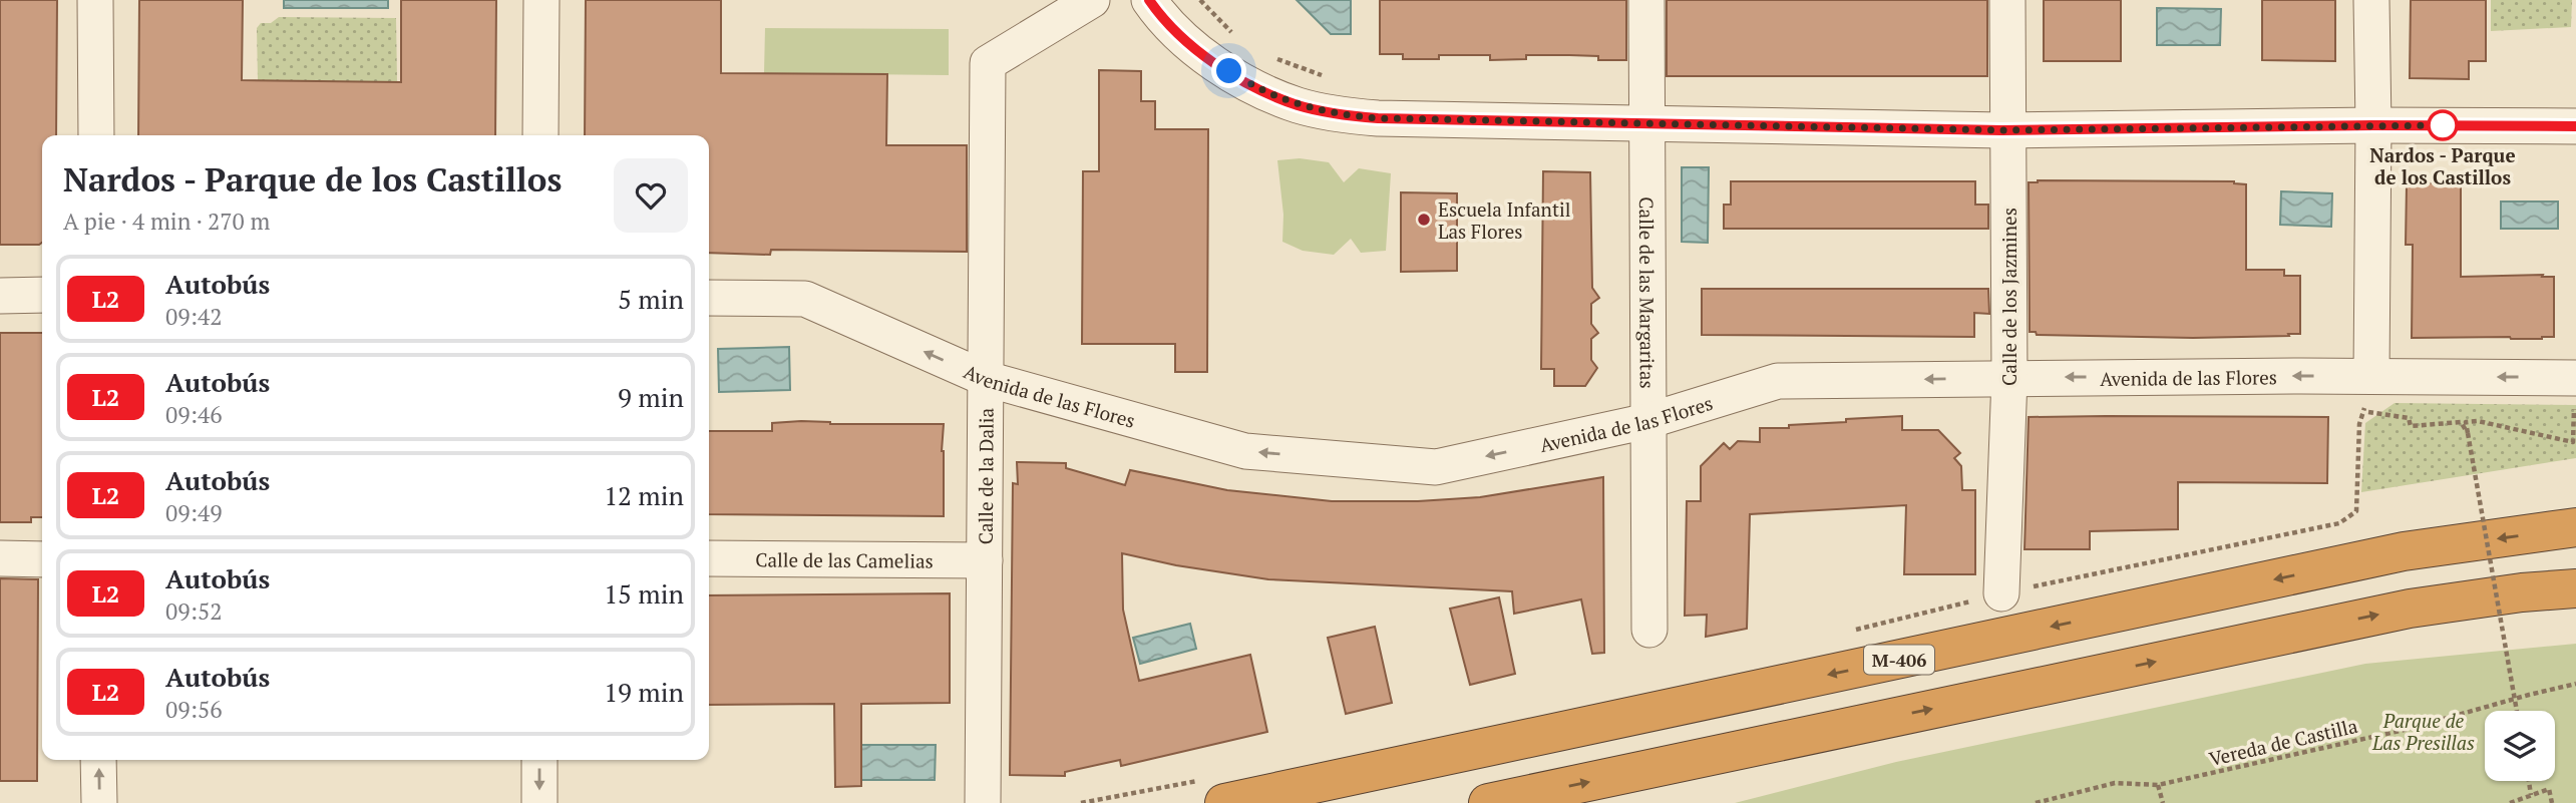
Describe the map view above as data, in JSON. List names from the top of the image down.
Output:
{
  "streets": {
    "highway": ["M-406"],
    "street": [
      "Calle de las Margaritas",
      "Calle de los Jazmines",
      "Avenida de las Flores",
      "Calle de la Dalia",
      "Calle de las Camelias"
    ],
    "path": ["Vereda de Castilla"]
  },
  "crossings": [
    ["Calle de las Margaritas", "Avenida de las Flores"],
    ["Calle de los Jazmines", "Avenida de las Flores"],
    ["Avenida de las Flores", "Calle de la Dalia"],
    ["Calle de la Dalia", "Calle de las Camelias"]
  ],
  "parks": ["Parque de Las Presillas"],
  "places": ["Nardos - Parque de los Castillos", "Escuela Infantil Las Flores"],
  "lines": ["bus line L2"],
  "page": {
    "heading": ["Nardos - Parque de los Castillos", "A pie · 4 min · 270 m"],
    "list": [
      {
        "mark": "L2",
        "name": "Autobús",
        "note": "09:42",
        "value": "5 min"
      },
      {
        "mark": "L2",
        "name": "Autobús",
        "note": "09:46",
        "value": "9 min"
      },
      {
        "mark": "L2",
        "name": "Autobús",
        "note": "09:49",
        "value": "12 min"
      },
      {
        "mark": "L2",
        "name": "Autobús",
        "note": "09:52",
        "value": "15 min"
      },
      {
        "mark": "L2",
        "name": "Autobús",
        "note": "09:56",
        "value": "19 min"
      }
    ]
  }
}
